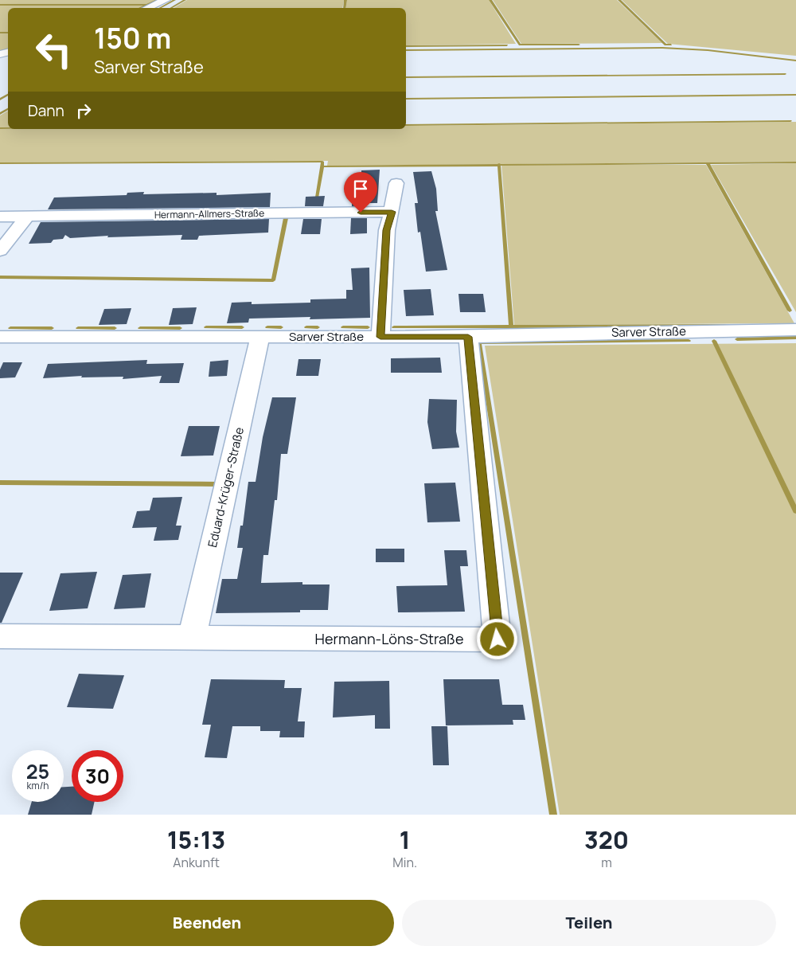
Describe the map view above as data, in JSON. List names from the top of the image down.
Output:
{
  "streets": {
    "street": [
      "Hermann-Allmers-Straße",
      "Sarver Straße",
      "Eduard-Krüger-Straße",
      "Hermann-Löns-Straße"
    ]
  },
  "crossings": [
    ["Sarver Straße", "Eduard-Krüger-Straße"],
    ["Sarver Straße", "Hermann-Löns-Straße"],
    ["Eduard-Krüger-Straße", "Hermann-Löns-Straße"]
  ],
  "page": {
    "turn": ["150 m", "Sarver Straße"],
    "then": "Dann",
    "speed": "25 km/h",
    "limit": "30",
    "eta": [
      "15:13",
      "Ankunft",
      "1",
      "Min.",
      "320",
      "m"
    ],
    "buttons": ["Beenden", "Teilen"]
  }
}
